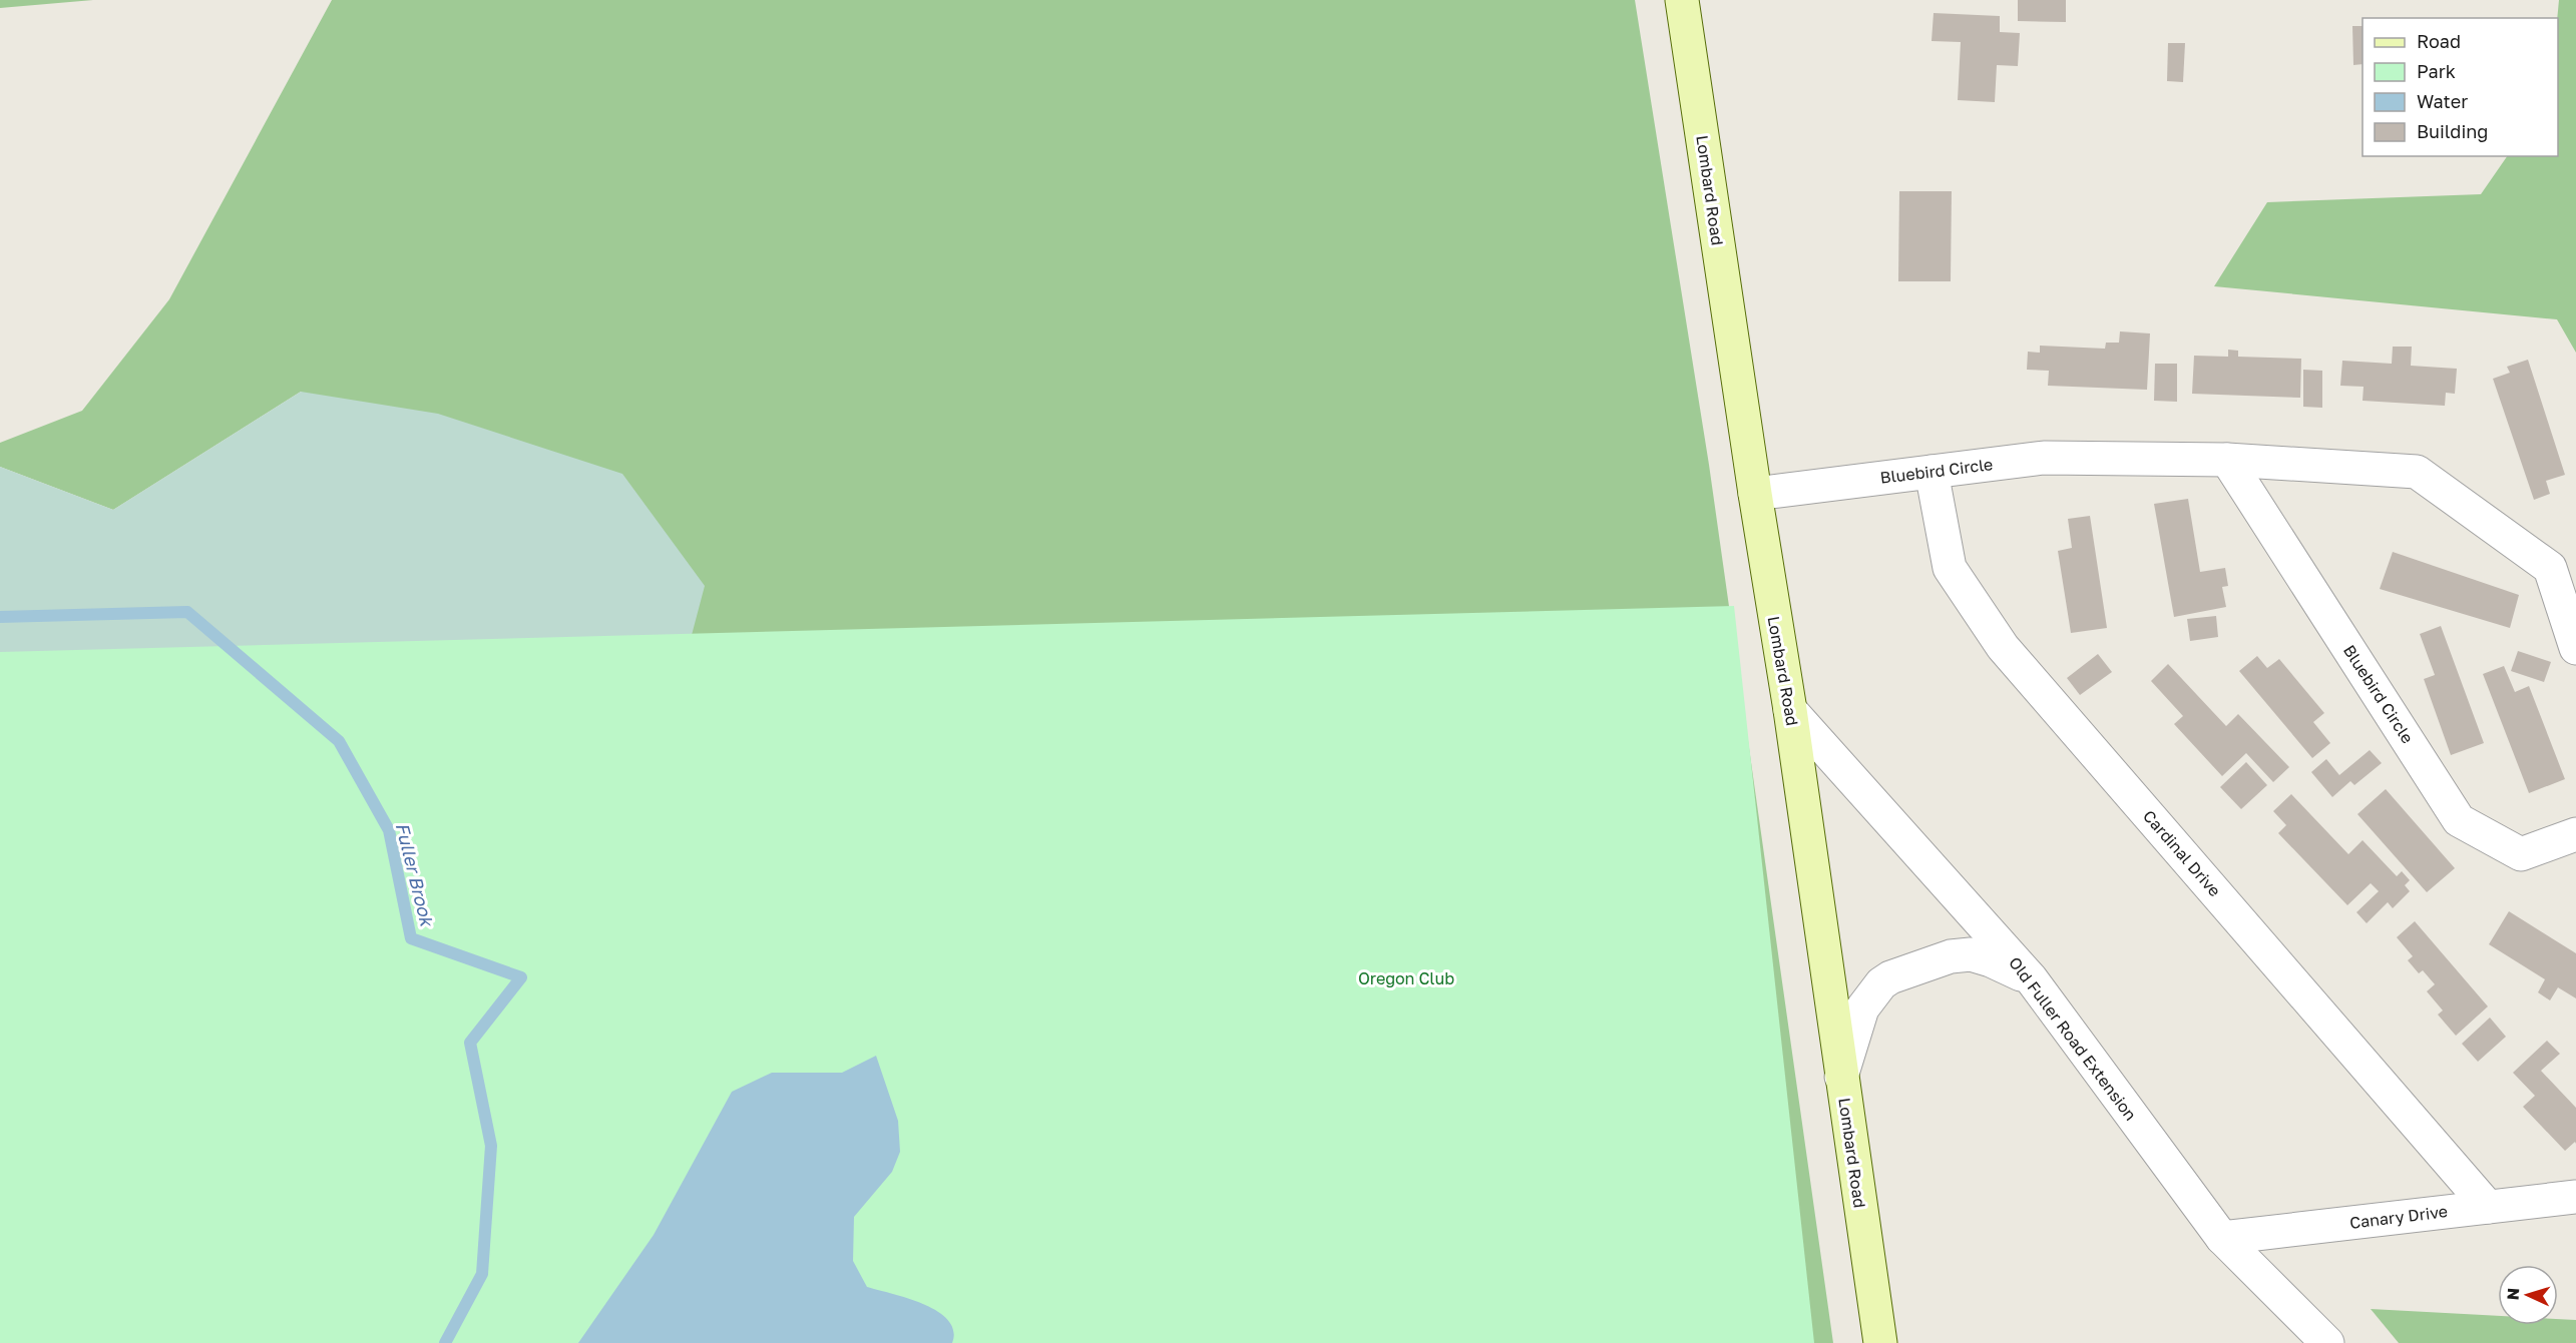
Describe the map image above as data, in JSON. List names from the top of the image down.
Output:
{
  "streets": {
    "street": [
      "Lombard Road",
      "Bluebird Circle",
      "Cardinal Drive",
      "Old Fuller Road Extension",
      "Canary Drive"
    ]
  },
  "crossings": [
    ["Lombard Road", "Bluebird Circle"],
    ["Lombard Road", "Old Fuller Road Extension"],
    ["Bluebird Circle", "Cardinal Drive"],
    ["Cardinal Drive", "Canary Drive"],
    ["Old Fuller Road Extension", "Canary Drive"]
  ],
  "water": ["Fuller Brook"],
  "parks": ["Oregon Club"],
  "legend": [
    "Road",
    "Park",
    "Water",
    "Building"
  ],
  "north": "left"
}
